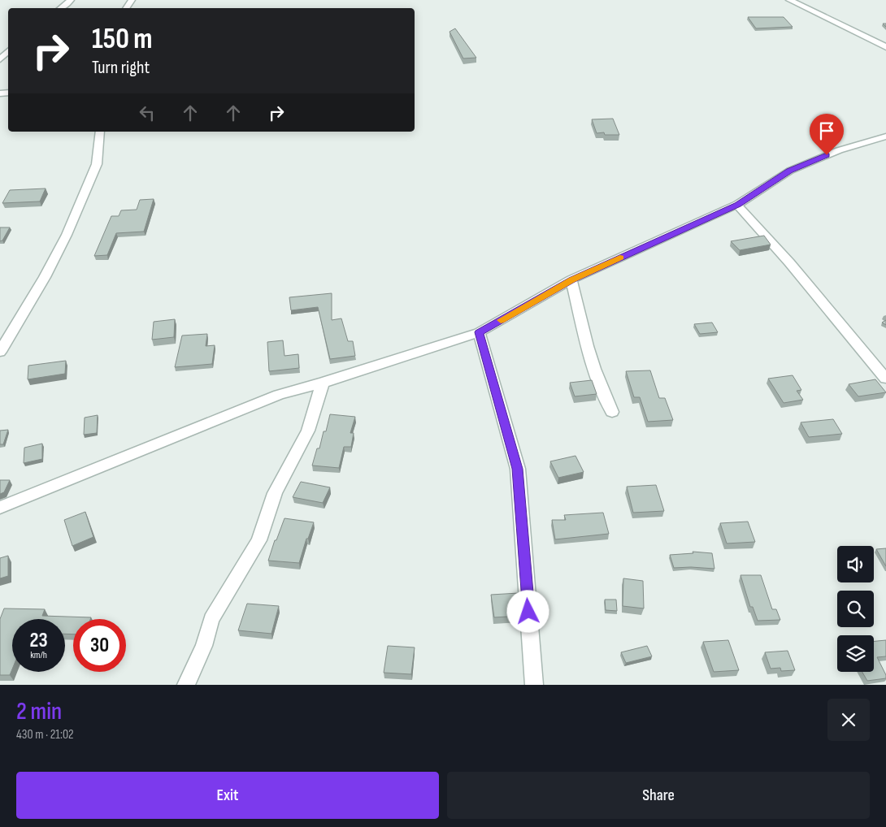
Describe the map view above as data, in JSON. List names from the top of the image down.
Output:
{
  "page": {
    "turn": ["150 m", "Turn right"],
    "speed": "23 km/h",
    "limit": "30",
    "heading": ["2 min", "430 m · 21:02"],
    "buttons": ["Exit", "Share"]
  }
}
